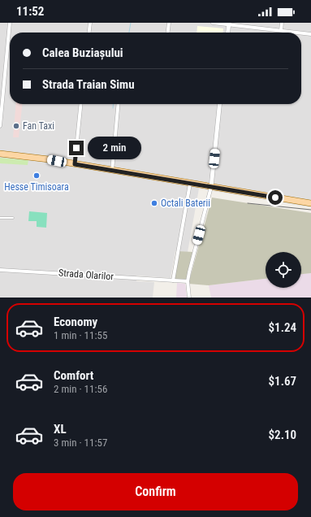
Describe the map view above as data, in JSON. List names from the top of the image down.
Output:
{
  "streets": {
    "street": ["Strada Olarilor"]
  },
  "places": ["Fan Taxi", "Hesse Timisoara", "Octali Baterii"],
  "page": {
    "status": "11:52",
    "banner": ["Calea Buziașului", "Strada Traian Simu"],
    "bubble": "2 min",
    "list": [
      {
        "name": "Economy",
        "note": "1 min · 11:55",
        "value": "$1.24"
      },
      {
        "name": "Comfort",
        "note": "2 min · 11:56",
        "value": "$1.67"
      },
      {
        "name": "XL",
        "note": "3 min · 11:57",
        "value": "$2.10"
      }
    ],
    "buttons": "Confirm"
  }
}
